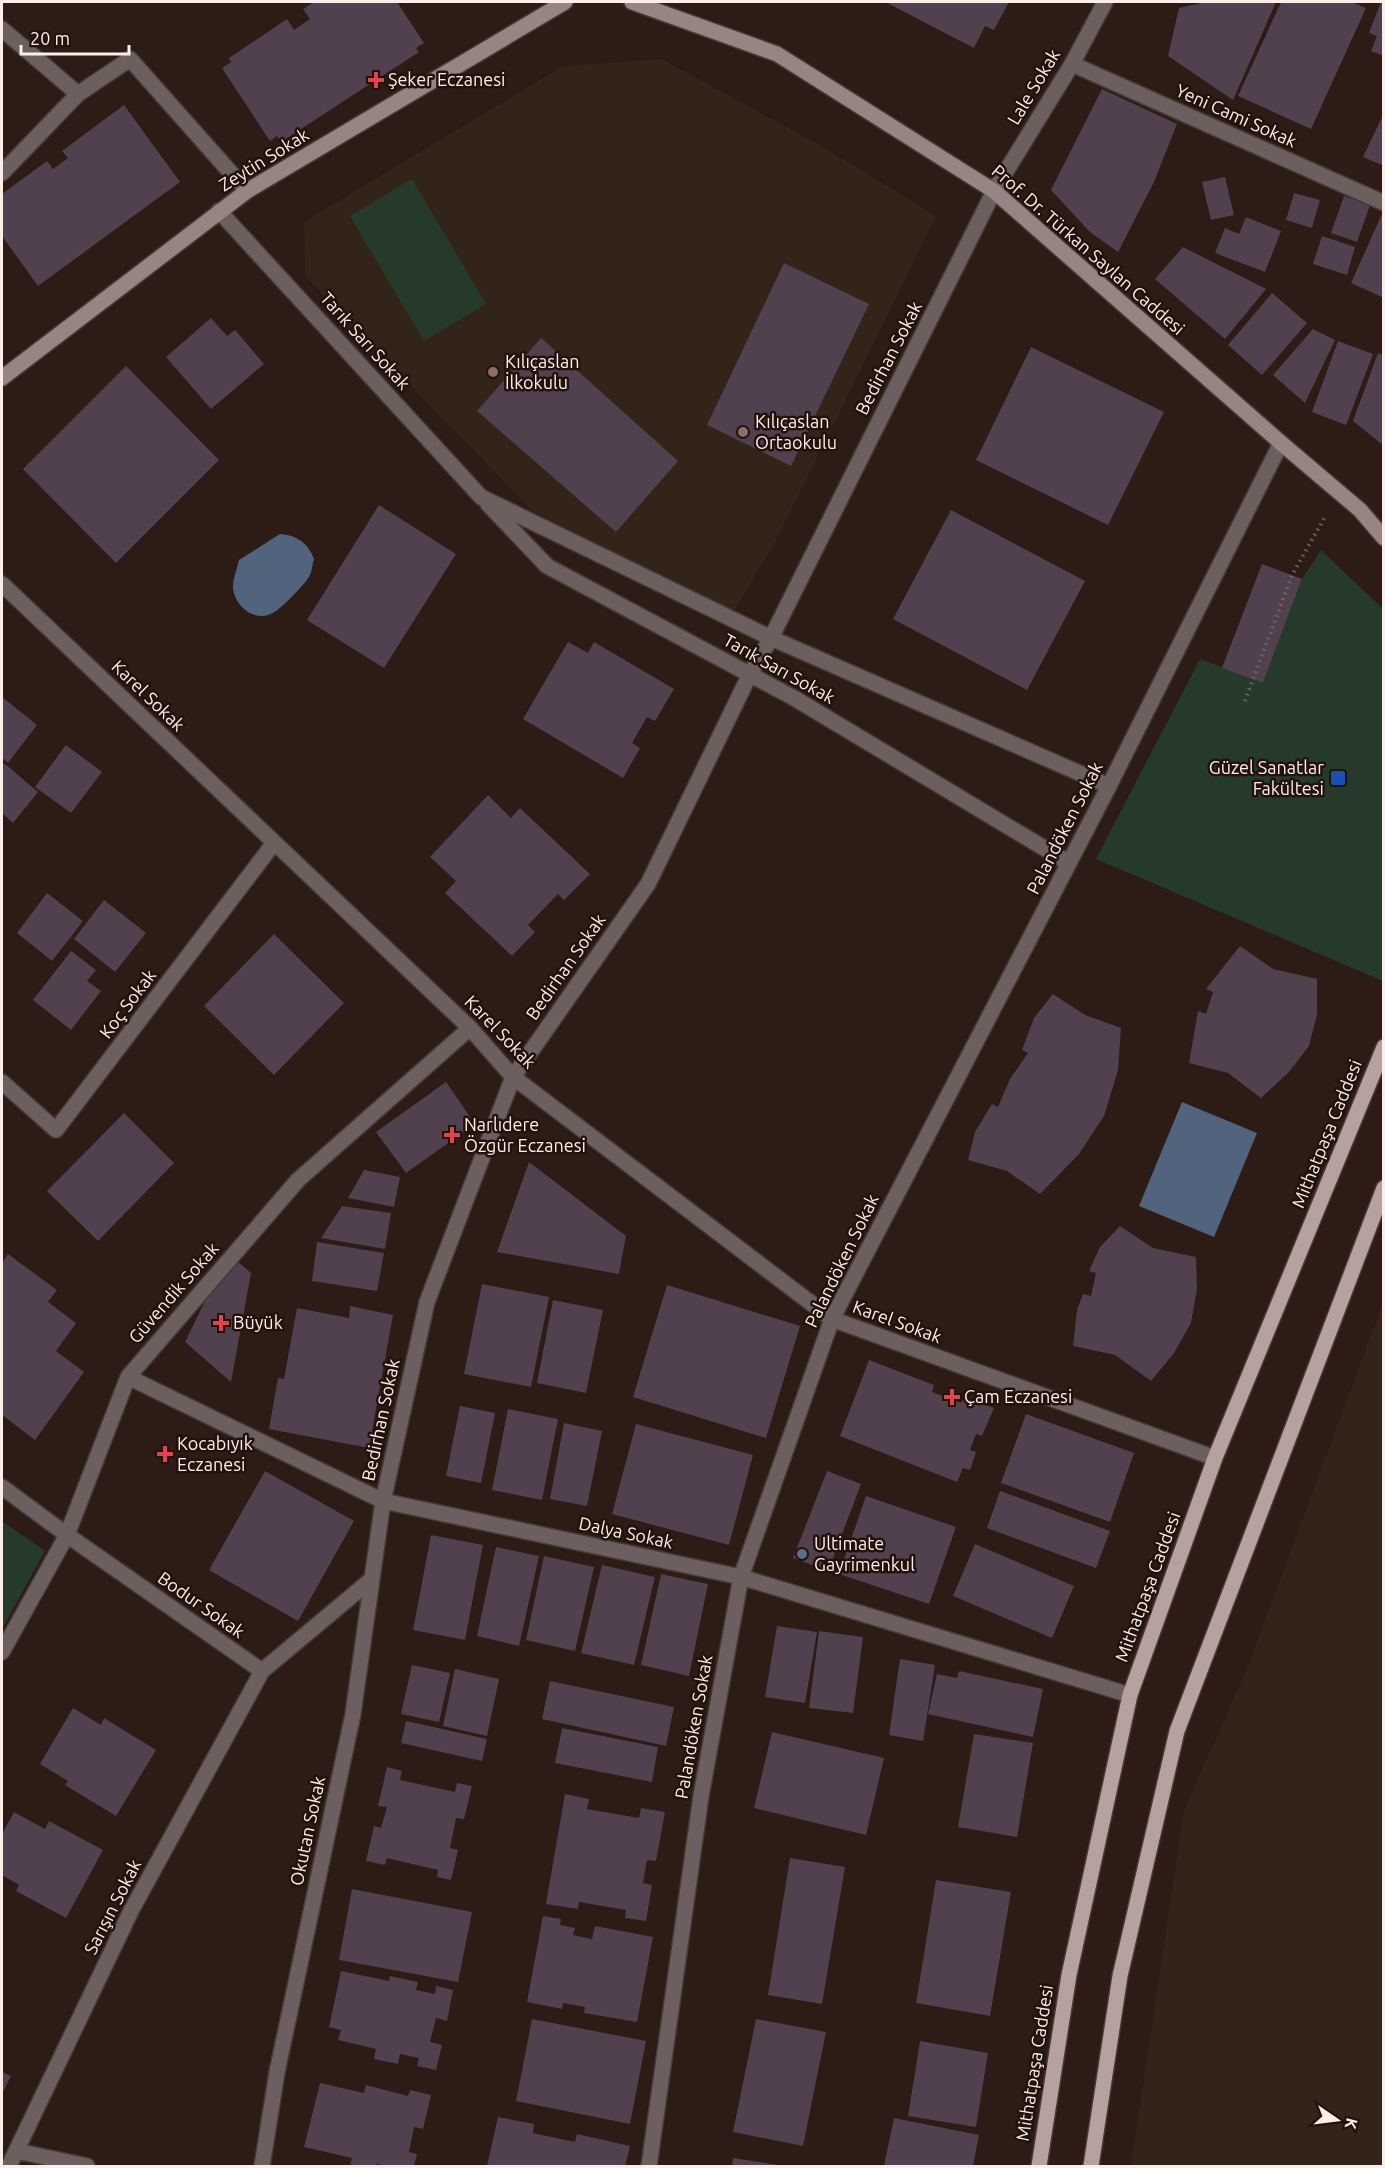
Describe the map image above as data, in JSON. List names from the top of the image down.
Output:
{
  "streets": {
    "main road": ["Mithatpaşa Caddesi"],
    "street": [
      "Lale Sokak",
      "Yeni Cami Sokak",
      "Zeytin Sokak",
      "Prof. Dr. Türkan Saylan Caddesi",
      "Tarık Sarı Sokak",
      "Bedirhan Sokak",
      "Karel Sokak",
      "Palandöken Sokak",
      "Koç Sokak",
      "Güvendik Sokak",
      "Dalya Sokak",
      "Bodur Sokak",
      "Okutan Sokak",
      "Sarışın Sokak"
    ]
  },
  "crossings": [
    ["Lale Sokak", "Yeni Cami Sokak"],
    ["Lale Sokak", "Prof. Dr. Türkan Saylan Caddesi"],
    ["Lale Sokak", "Bedirhan Sokak"],
    ["Zeytin Sokak", "Tarık Sarı Sokak"],
    ["Prof. Dr. Türkan Saylan Caddesi", "Bedirhan Sokak"],
    ["Prof. Dr. Türkan Saylan Caddesi", "Palandöken Sokak"],
    ["Tarık Sarı Sokak", "Bedirhan Sokak"],
    ["Tarık Sarı Sokak", "Palandöken Sokak"],
    ["Bedirhan Sokak", "Karel Sokak"],
    ["Bedirhan Sokak", "Dalya Sokak"],
    ["Bedirhan Sokak", "Okutan Sokak"],
    ["Karel Sokak", "Palandöken Sokak"],
    ["Karel Sokak", "Koç Sokak"],
    ["Karel Sokak", "Mithatpaşa Caddesi"],
    ["Karel Sokak", "Güvendik Sokak"],
    ["Palandöken Sokak", "Dalya Sokak"],
    ["Mithatpaşa Caddesi", "Dalya Sokak"],
    ["Güvendik Sokak", "Dalya Sokak"],
    ["Güvendik Sokak", "Bodur Sokak"],
    ["Dalya Sokak", "Okutan Sokak"],
    ["Bodur Sokak", "Sarışın Sokak"]
  ],
  "places": {
    "health": [
      "Şeker Eczanesi",
      "Narlıdere Özgür Eczanesi",
      "Büyük",
      "Çam Eczanesi",
      "Kocabıyık Eczanesi"
    ],
    "other": ["Kılıçaslan İlkokulu", "Kılıçaslan Ortaokulu", "Ultimate Gayrimenkul"],
    "transit": ["Güzel Sanatlar Fakültesi"]
  },
  "scale_bar": "20 m",
  "north": "right"
}
